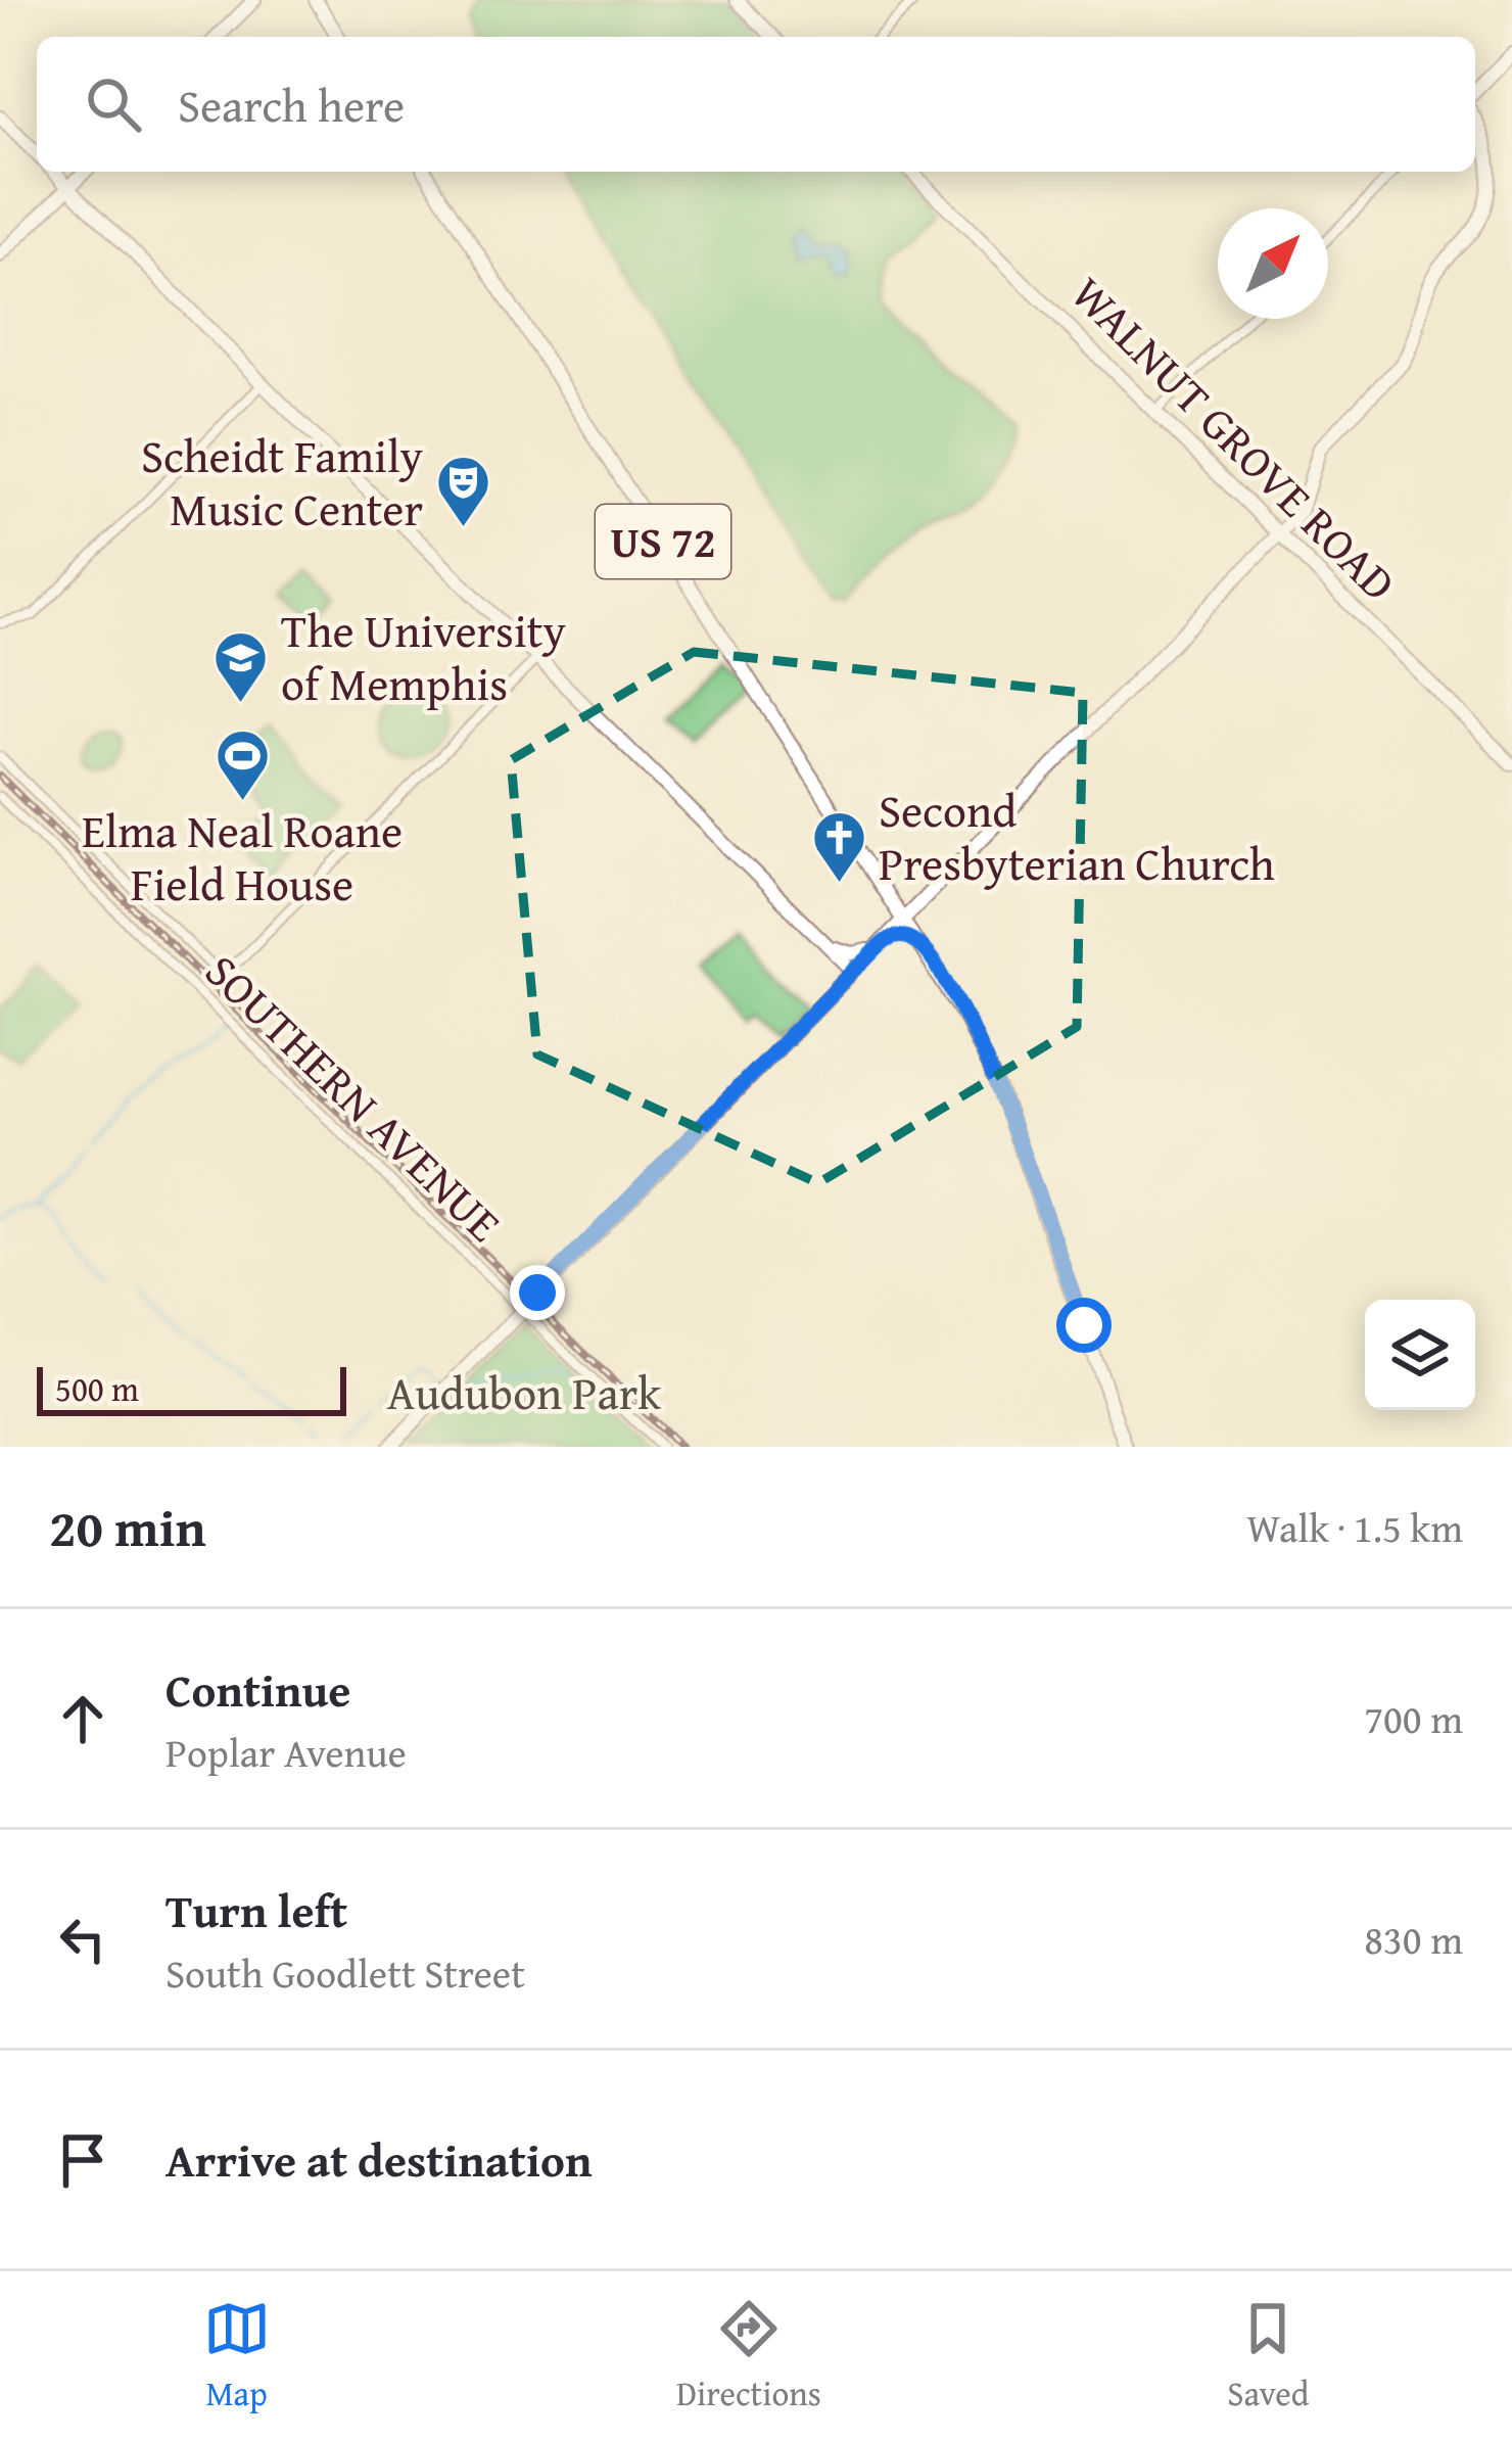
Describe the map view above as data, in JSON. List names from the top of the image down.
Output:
{
  "streets": {
    "main road": ["WALNUT GROVE ROAD", "US 72"],
    "street": ["SOUTHERN AVENUE"]
  },
  "parks": ["Audubon Park"],
  "places": {
    "theatre": ["Scheidt Family Music Center"],
    "school or university": ["The University of Memphis"],
    "sports": ["Elma Neal Roane Field House"],
    "church": ["Second Presbyterian Church"]
  },
  "scale_bar": "500 m",
  "north": "top right",
  "page": {
    "search": "Search here",
    "scale": "500 m",
    "heading": ["20 min", "Walk · 1.5 km"],
    "list": [
      ["Continue", "Poplar Avenue", "700 m"],
      ["Turn left", "South Goodlett Street", "830 m"],
      "Arrive at destination"
    ],
    "nav": ["Map", "Directions", "Saved"]
  }
}
